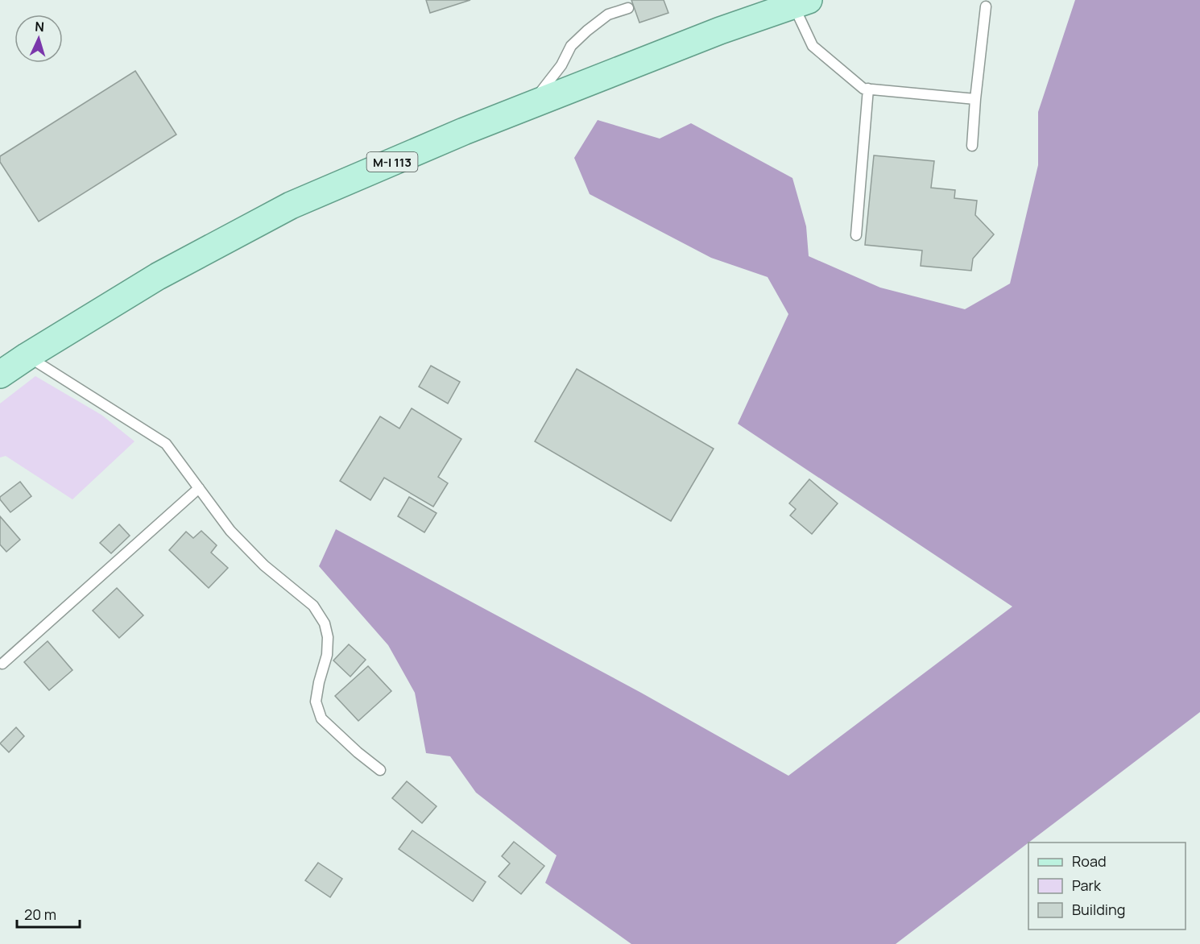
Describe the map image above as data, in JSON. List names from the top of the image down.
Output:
{
  "streets": {
    "main road": ["M-I 113"]
  },
  "legend": ["Road", "Park", "Building"],
  "scale_bar": "20 m",
  "north": "top"
}
